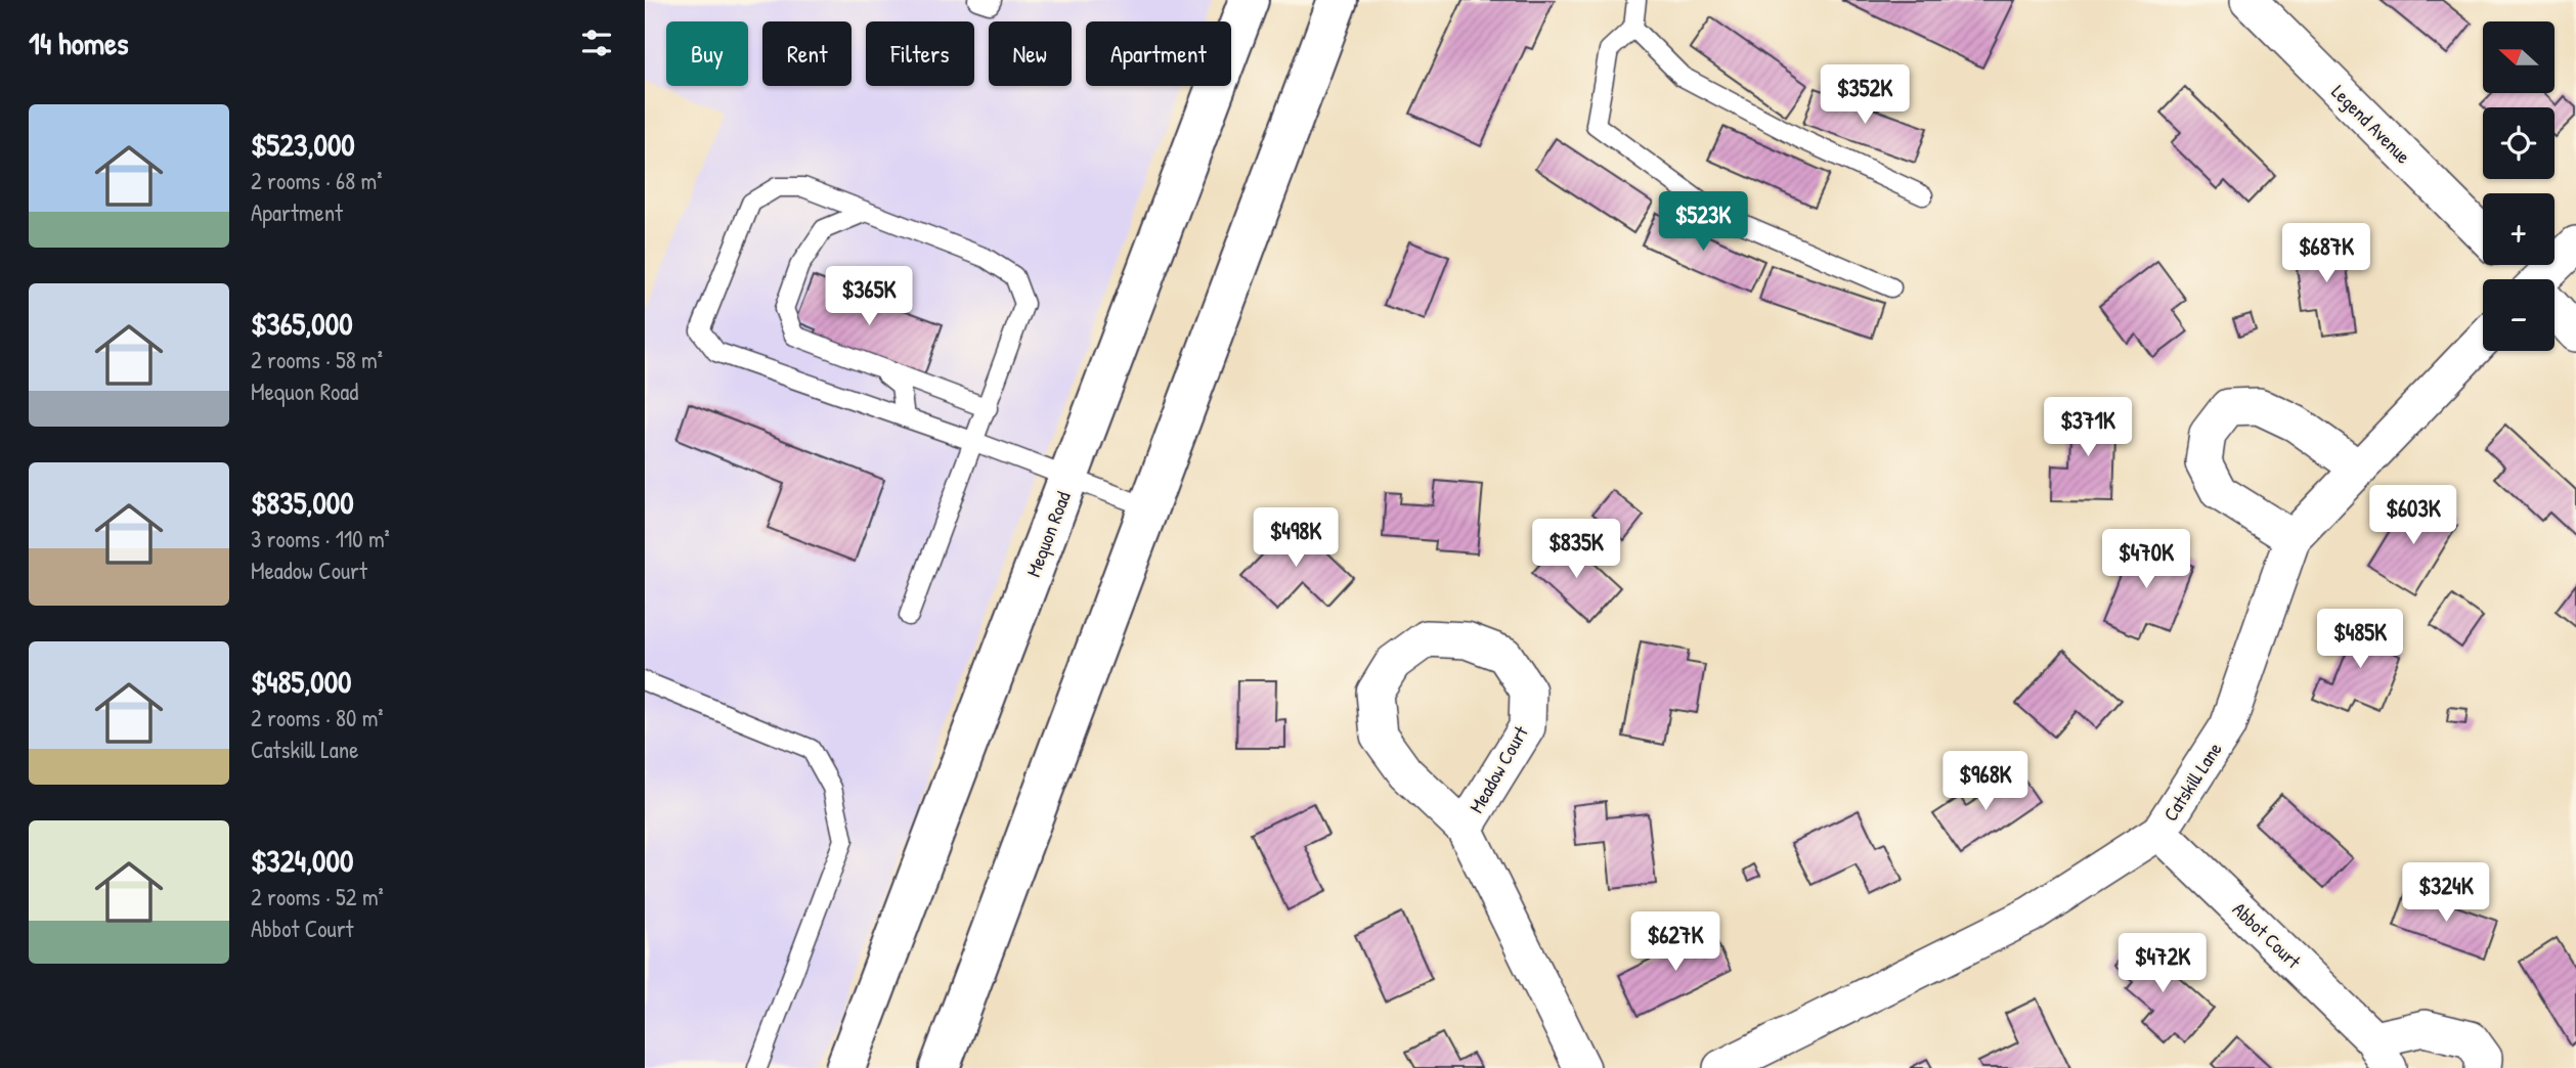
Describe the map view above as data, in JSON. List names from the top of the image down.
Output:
{
  "streets": {
    "main road": ["Mequon Road"],
    "street": [
      "Legend Avenue",
      "Meadow Court",
      "Catskill Lane",
      "Abbot Court"
    ]
  },
  "crossings": [
    ["Catskill Lane", "Abbot Court"]
  ],
  "north": "left",
  "page": {
    "heading": "14 homes",
    "map_buttons": ["+", "−"],
    "chip": [
      "Buy",
      "Rent",
      "Filters",
      "New",
      "Apartment"
    ],
    "price": [
      "$352K",
      "$523K",
      "$687K",
      "$365K",
      "$371K",
      "$603K",
      "$498K",
      "$835K",
      "$470K",
      "$485K",
      "$968K",
      "$324K",
      "$627K",
      "$472K"
    ],
    "list": [
      {
        "name": "$523,000",
        "note": "2 rooms · 68 m² · Apartment"
      },
      {
        "name": "$365,000",
        "note": "2 rooms · 58 m² · Mequon Road"
      },
      {
        "name": "$835,000",
        "note": "3 rooms · 110 m² · Meadow Court"
      },
      {
        "name": "$485,000",
        "note": "2 rooms · 80 m² · Catskill Lane"
      },
      {
        "name": "$324,000",
        "note": "2 rooms · 52 m² · Abbot Court"
      }
    ]
  }
}
